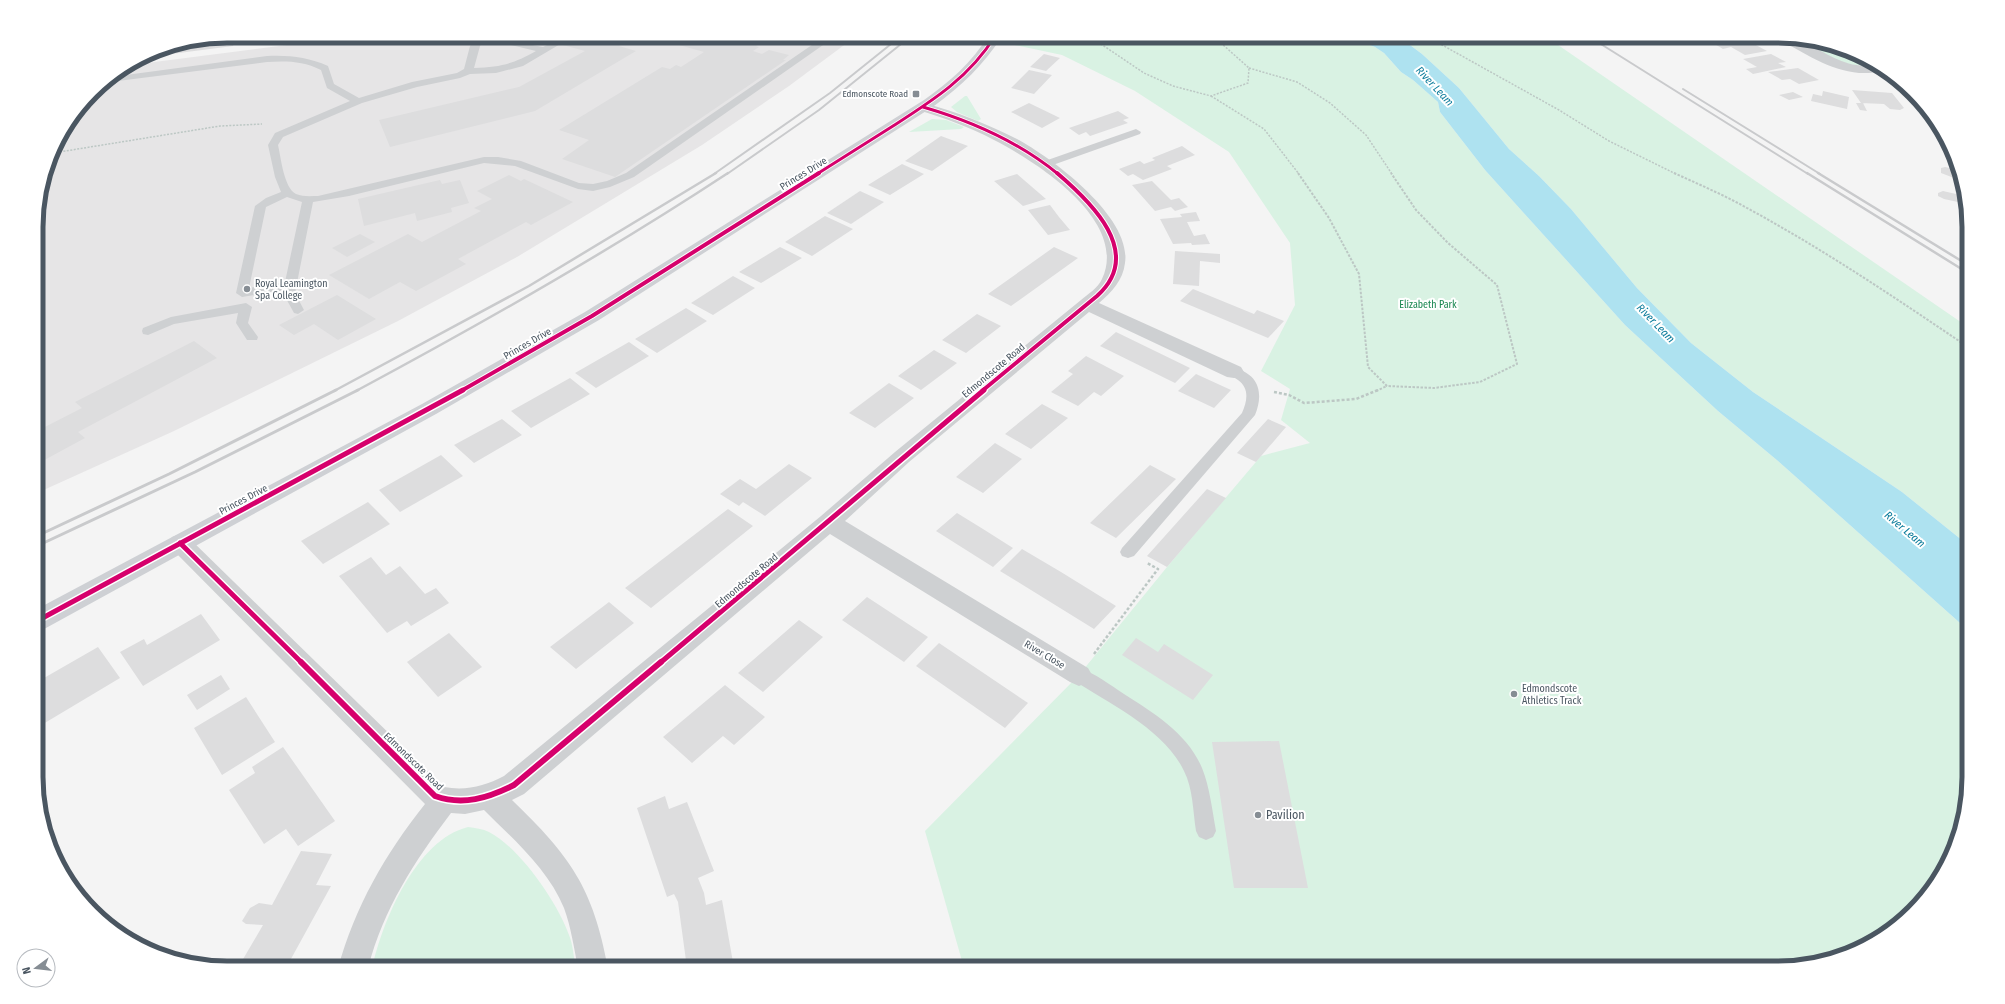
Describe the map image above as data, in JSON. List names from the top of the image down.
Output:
{
  "streets": {
    "street": ["Princes Drive", "Edmondscote Road", "River Close"]
  },
  "crossings": [
    ["Princes Drive", "Edmondscote Road"],
    ["Edmondscote Road", "River Close"]
  ],
  "water": ["River Leam"],
  "parks": ["Elizabeth Park"],
  "places": {
    "transit": ["Edmonscote Road"],
    "other": ["Royal Leamington Spa College", "Edmondscote Athletics Track", "Pavilion"]
  },
  "north": "left"
}
